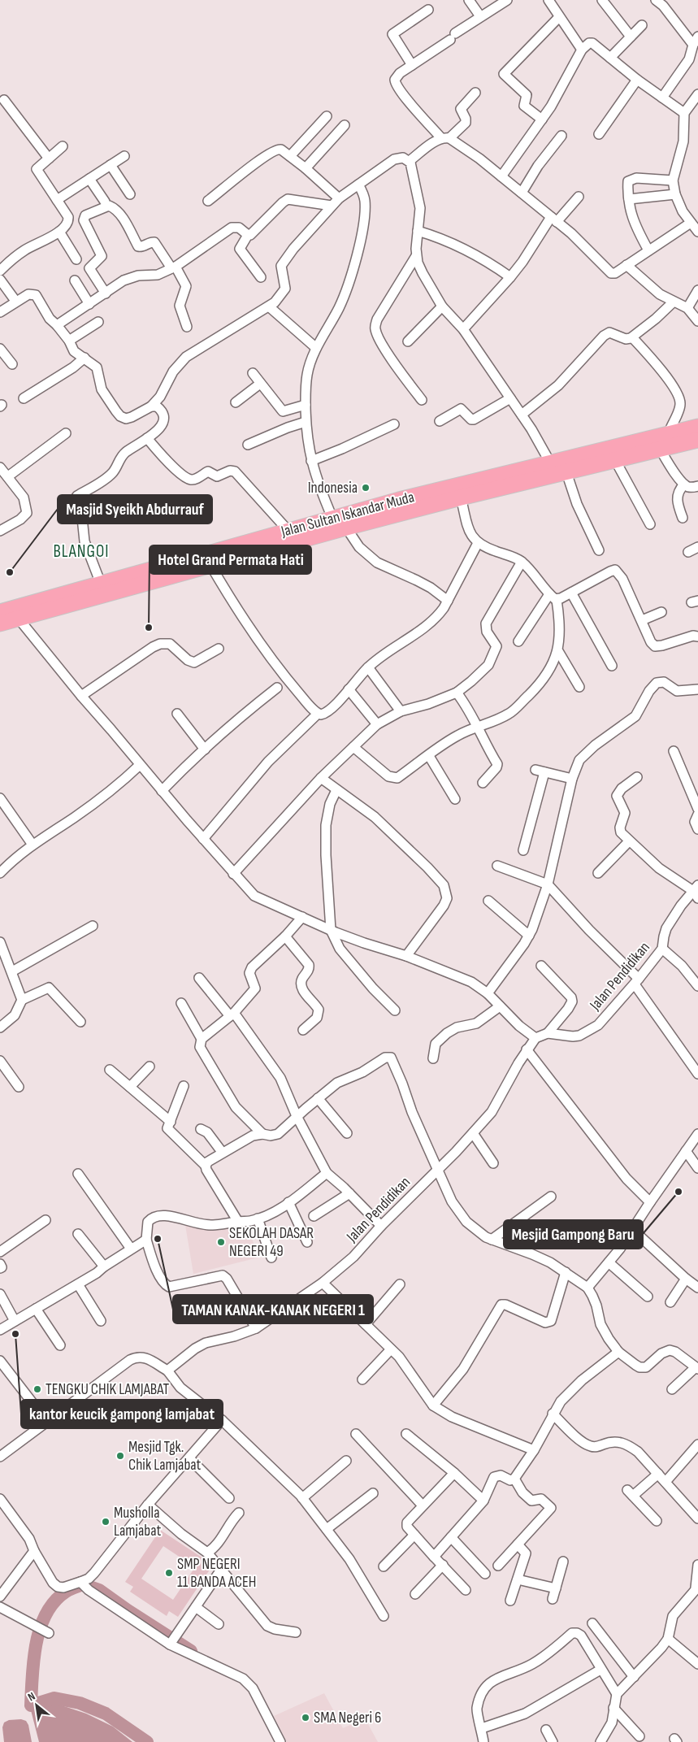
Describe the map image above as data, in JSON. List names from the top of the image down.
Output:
{
  "streets": {
    "highway": ["Jalan Sultan Iskandar Muda"],
    "street": ["Jalan Pendidikan"]
  },
  "districts": ["BLANGOI"],
  "places": [
    "Indonesia",
    "Masjid Syeikh Abdurrauf",
    "Hotel Grand Permata Hati",
    "Mesjid Gampong Baru",
    "TAMAN KANAK-KANAK NEGERI 1",
    "SEKOLAH DASAR NEGERI 49",
    "kantor keucik gampong lamjabat",
    "TENGKU CHIK LAMJABAT",
    "Mesjid Tgk. Chik Lamjabat",
    "Musholla Lamjabat",
    "SMP NEGERI 11 BANDA ACEH",
    "SMA Negeri 6"
  ],
  "north": "top left"
}
